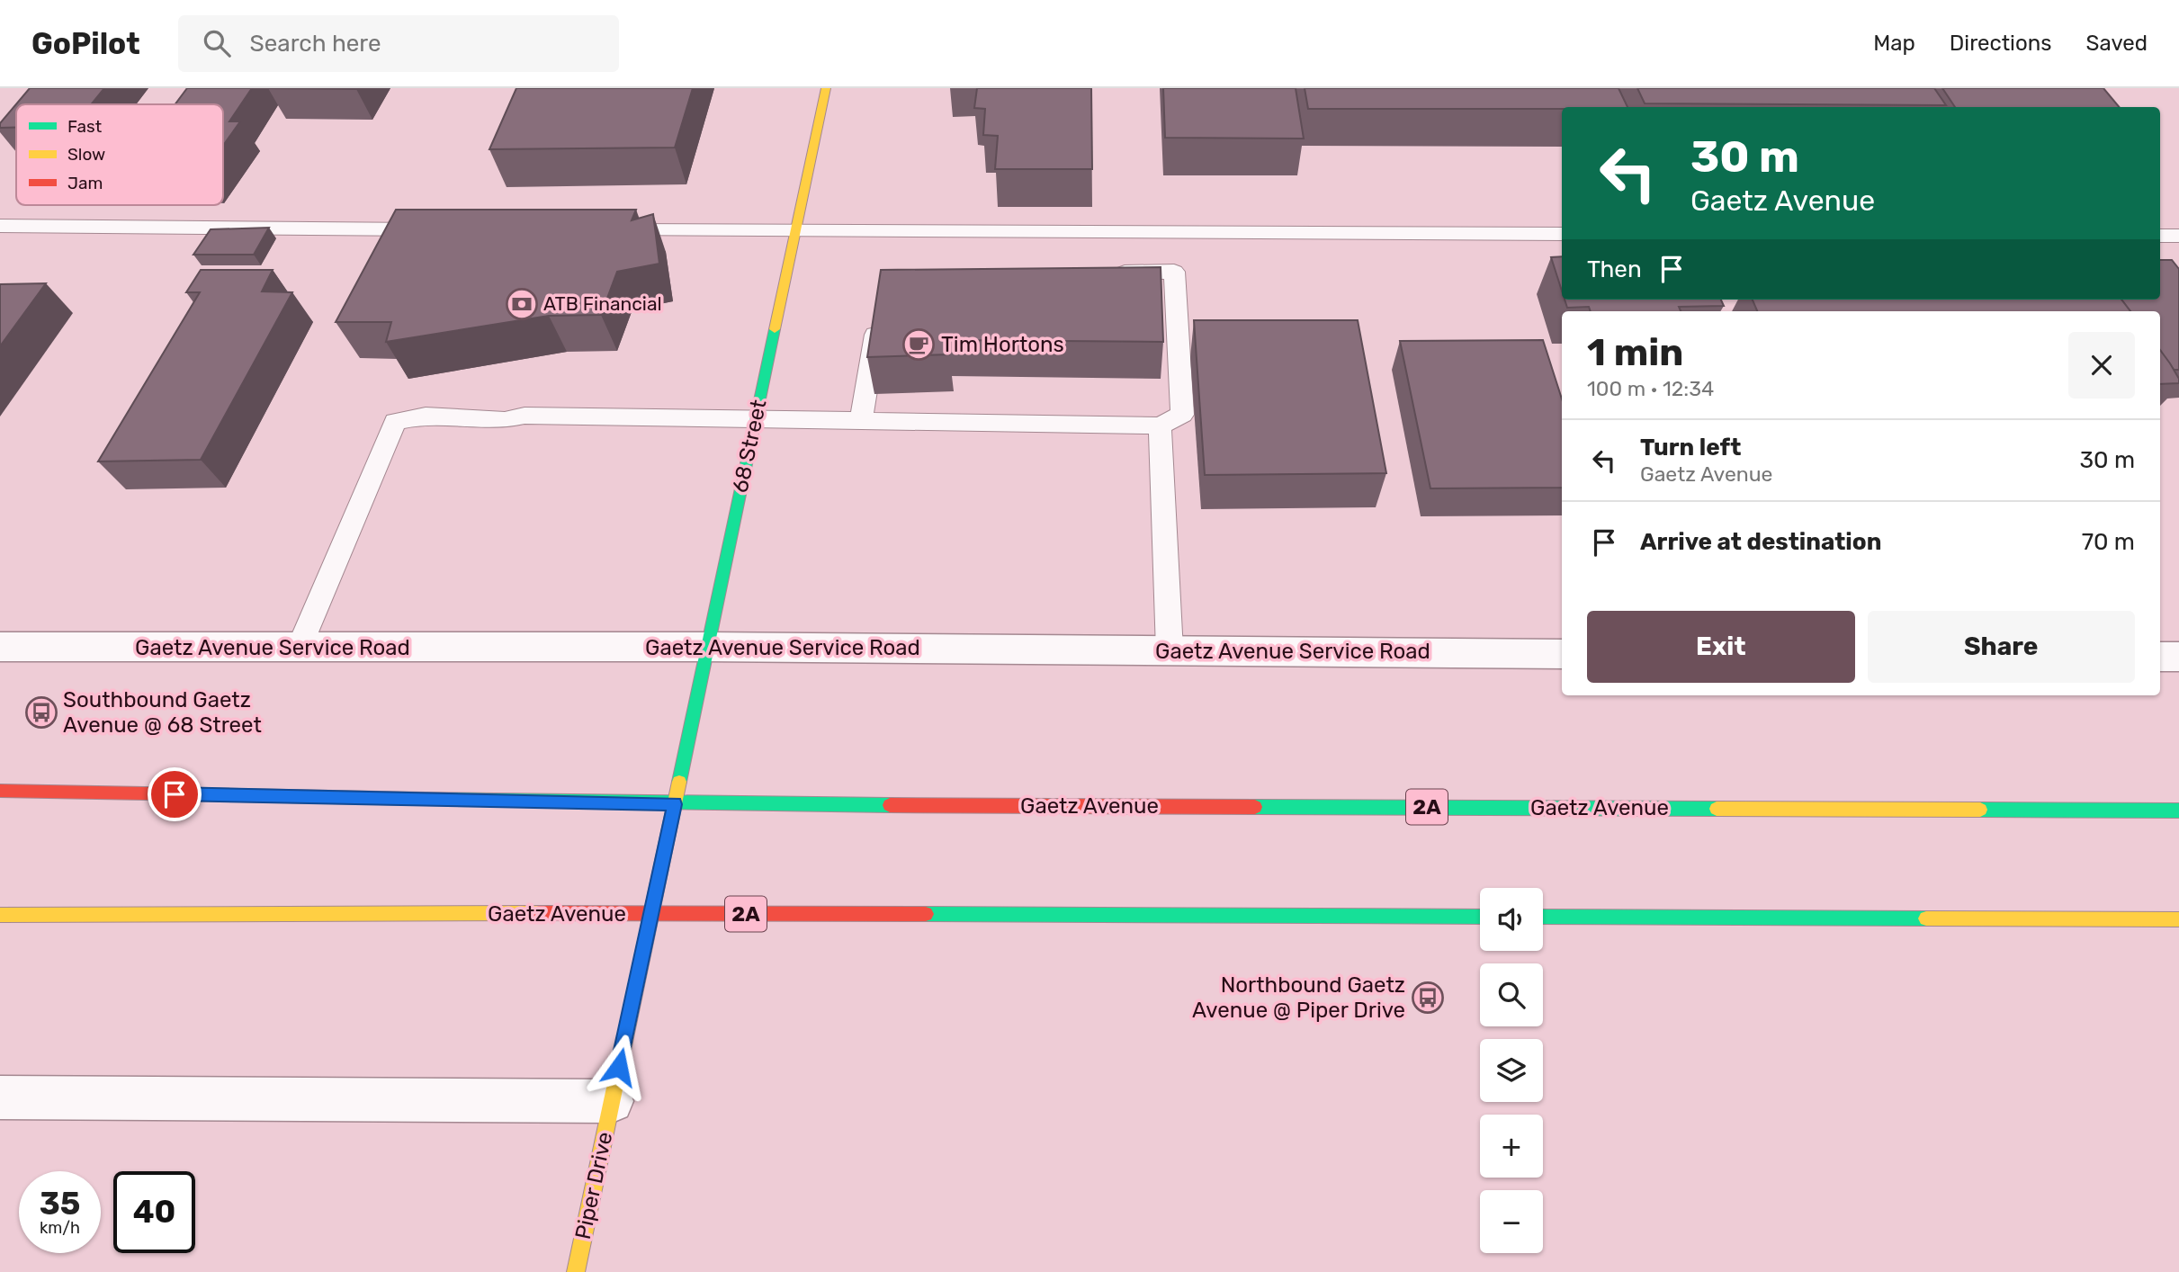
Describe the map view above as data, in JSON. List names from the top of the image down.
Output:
{
  "streets": {
    "main road": [
      "68 Street",
      "Gaetz Avenue",
      "2A",
      "Piper Drive"
    ],
    "street": ["Gaetz Avenue Service Road"]
  },
  "crossings": [
    ["68 Street", "Gaetz Avenue Service Road"],
    ["68 Street", "Gaetz Avenue"],
    ["68 Street", "Piper Drive"],
    ["Gaetz Avenue", "Piper Drive"]
  ],
  "places": {
    "bank": ["ATB Financial"],
    "cafe": ["Tim Hortons"],
    "bus stop": ["Southbound Gaetz Avenue @ 68 Street", "Northbound Gaetz Avenue @ Piper Drive"]
  },
  "legend": ["Fast", "Slow", "Jam"],
  "page": {
    "header": "GoPilot",
    "search": "Search here",
    "nav": ["Map", "Directions", "Saved"],
    "turn": ["30 m", "Gaetz Avenue"],
    "then": "Then",
    "heading": ["1 min", "100 m · 12:34"],
    "list": [
      {
        "name": "Turn left",
        "note": "Gaetz Avenue",
        "value": "30 m"
      },
      {
        "name": "Arrive at destination",
        "value": "70 m"
      }
    ],
    "buttons": ["Exit", "Share"],
    "map_buttons": ["+", "−"],
    "speed": "35 km/h",
    "limit": "40"
  }
}
